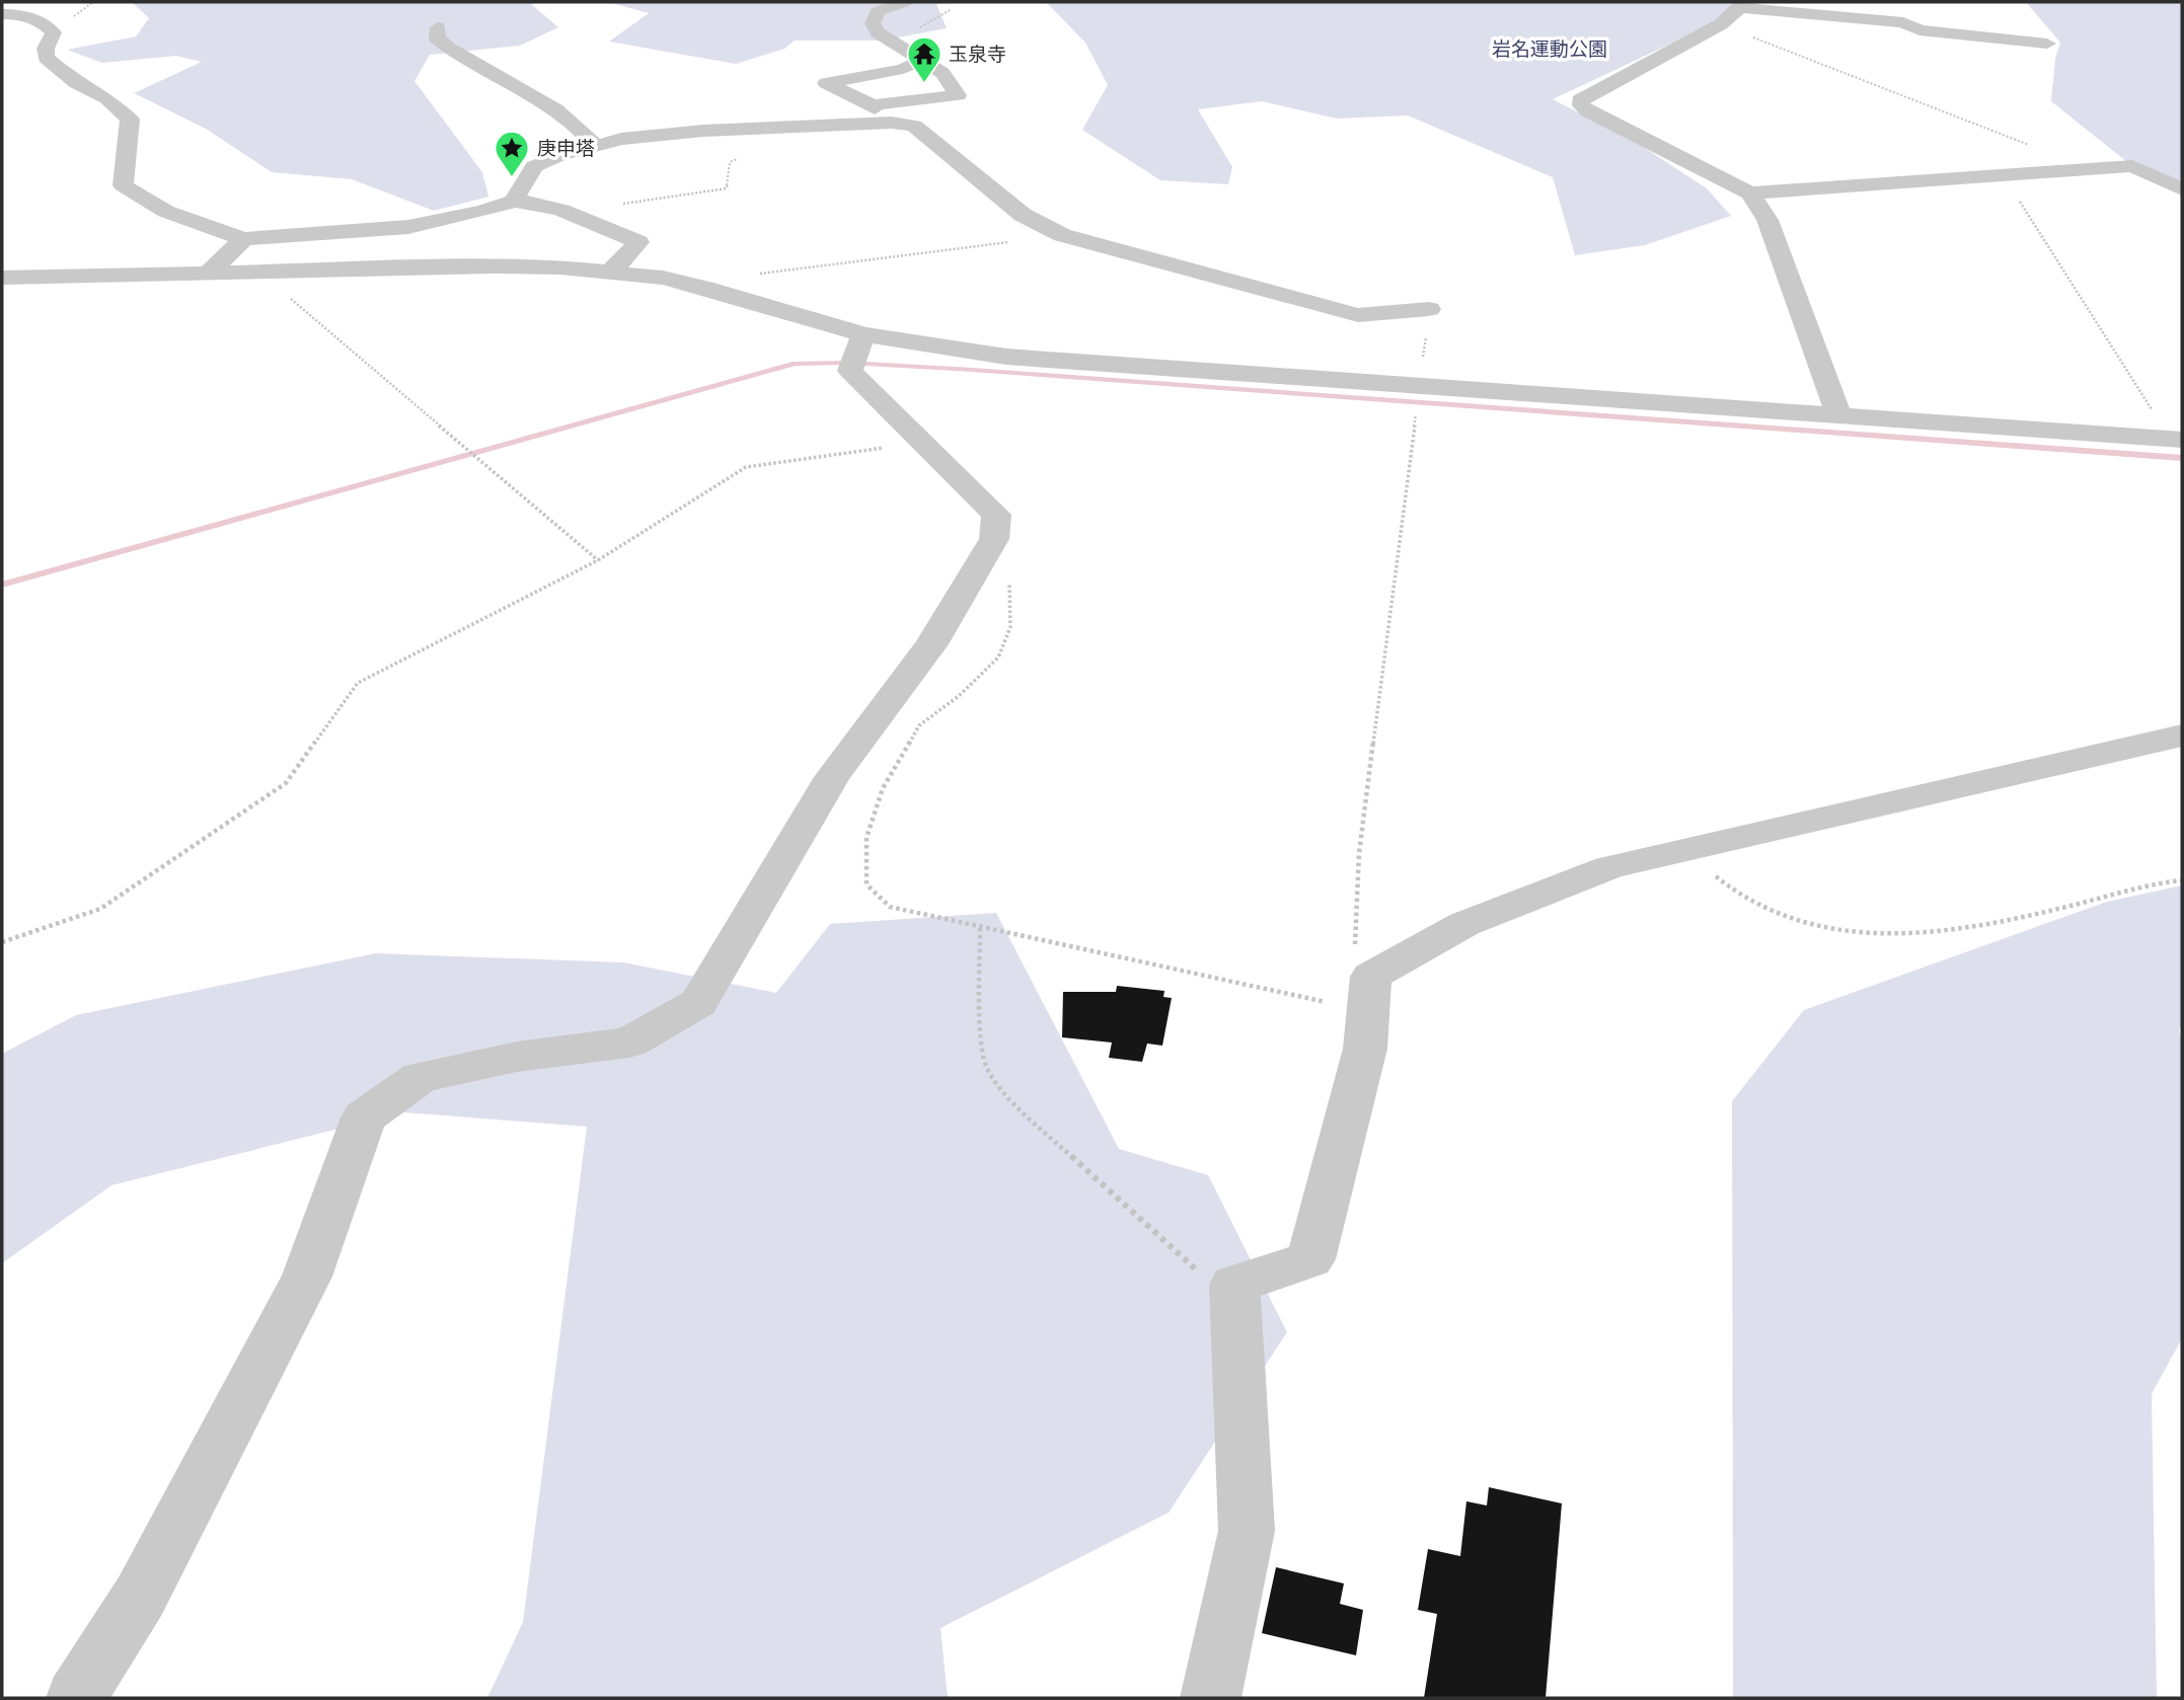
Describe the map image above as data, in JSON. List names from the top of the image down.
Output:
{
  "parks": ["岩名運動公園"],
  "places": {
    "temple": ["玉泉寺"],
    "place": ["庚申塔"]
  }
}
